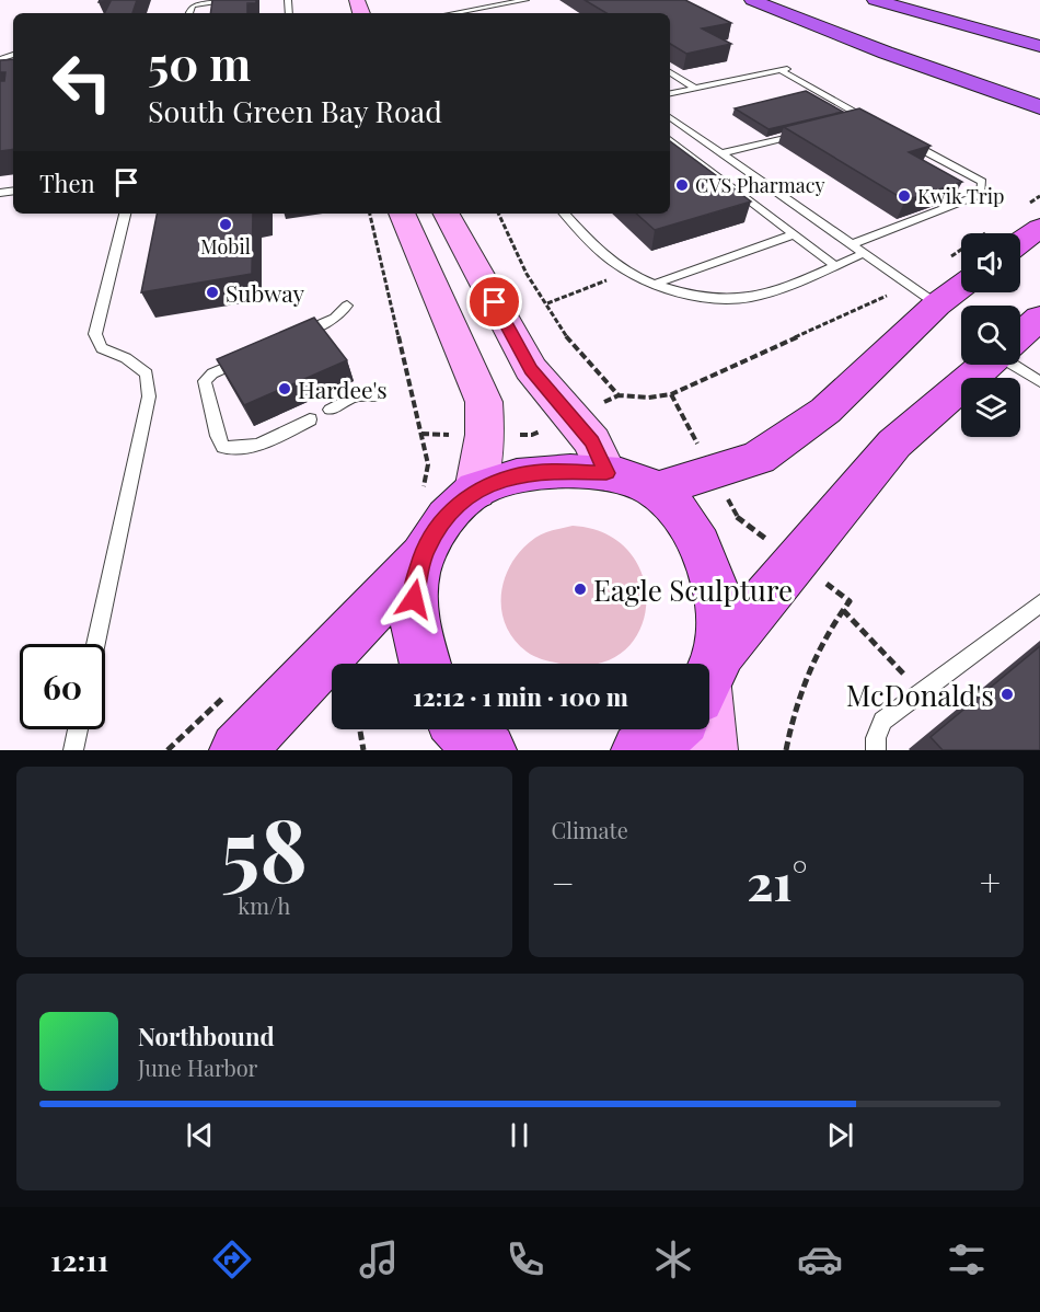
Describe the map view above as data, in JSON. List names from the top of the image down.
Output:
{
  "places": [
    "CVS Pharmacy",
    "Kwik Trip",
    "Mobil",
    "Subway",
    "Hardee's",
    "Eagle Sculpture",
    "McDonald's"
  ],
  "page": {
    "turn": ["50 m", "South Green Bay Road"],
    "then": "Then",
    "limit": "60",
    "trip": "12:12 · 1 min · 100 m",
    "tile": [
      ["58", "km/h"],
      "Climate"
    ],
    "heat": ["−", "21°", "+"],
    "song": ["Northbound", "June Harbor"],
    "tabs": "12:11"
  }
}
